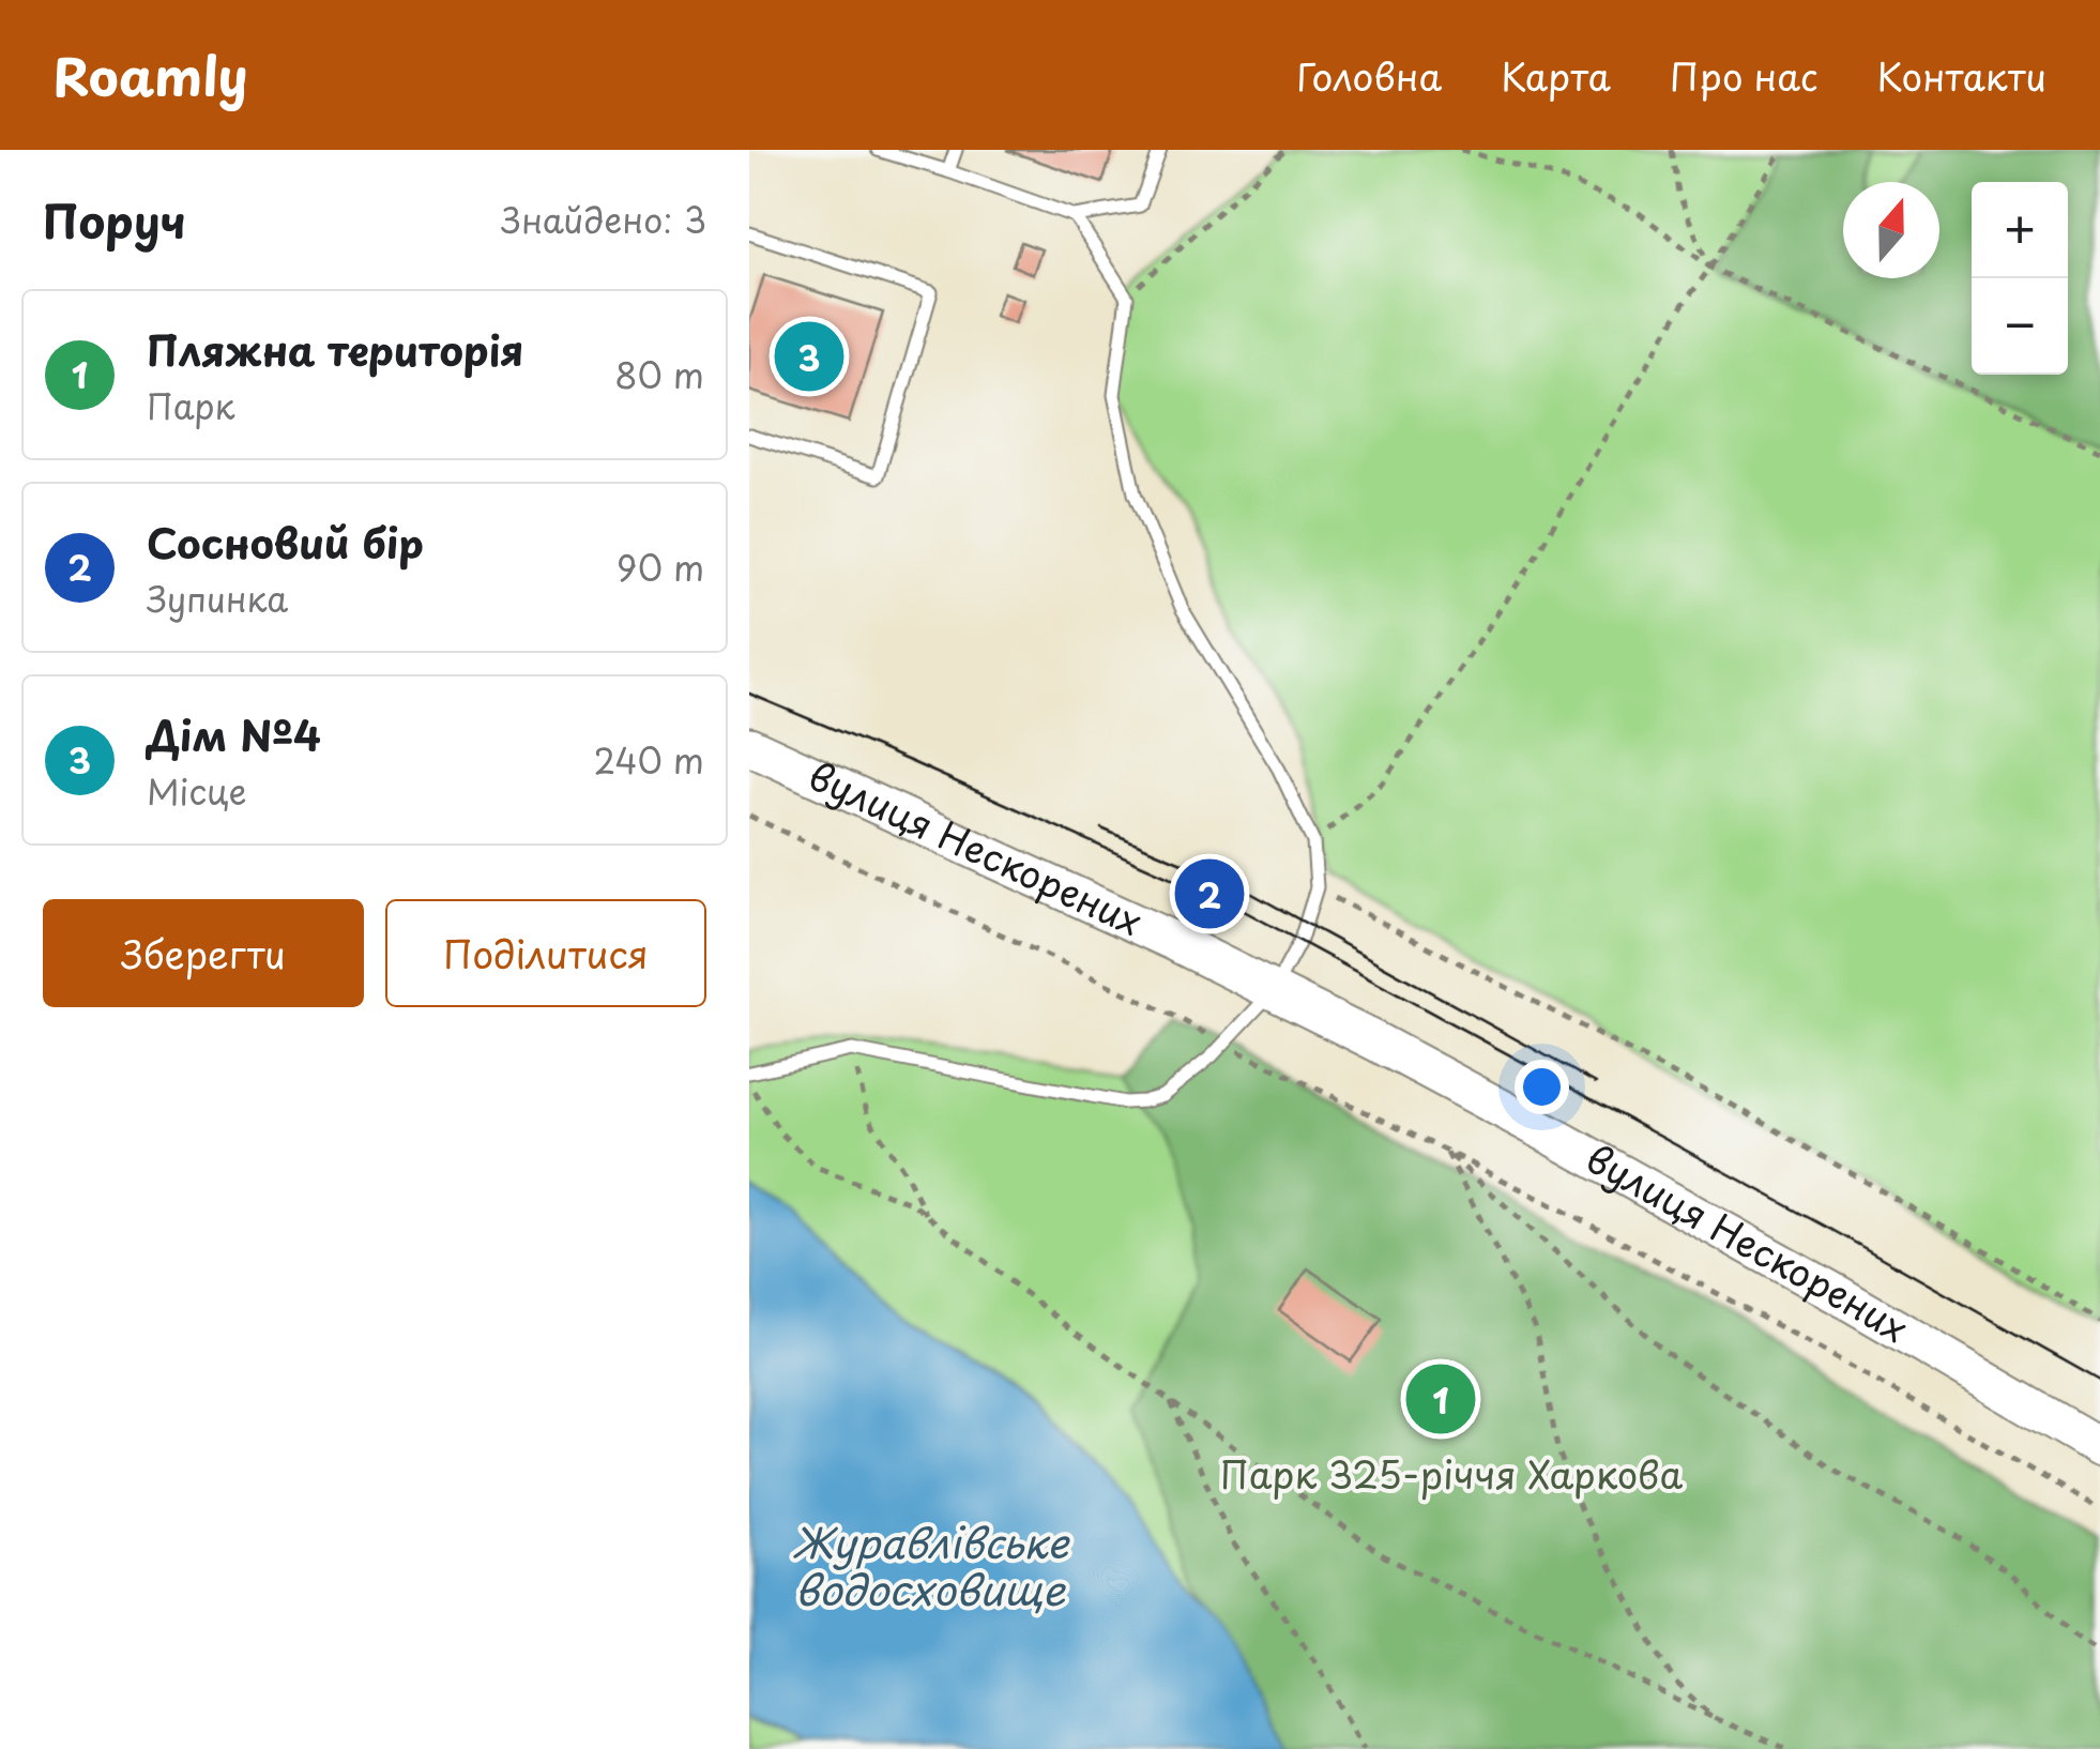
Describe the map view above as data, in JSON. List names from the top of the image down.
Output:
{
  "streets": {
    "main road": ["вулиця Нескорених"]
  },
  "water": ["Журавлівське водосховище"],
  "parks": ["Парк 325-річчя Харкова"],
  "north": "top",
  "page": {
    "header": "Roamly",
    "nav": [
      "Головна",
      "Карта",
      "Про нас",
      "Контакти"
    ],
    "heading": ["Поруч", "Знайдено: 3"],
    "map_buttons": ["+", "−"],
    "list": [
      {
        "mark": "1",
        "name": "Пляжна територія",
        "note": "Парк",
        "value": "80 m"
      },
      {
        "mark": "2",
        "name": "Сосновий бір",
        "note": "Зупинка",
        "value": "90 m"
      },
      {
        "mark": "3",
        "name": "Дім №4",
        "note": "Місце",
        "value": "240 m"
      }
    ],
    "pins": ["3", "2", "1"],
    "buttons": ["Зберегти", "Поділитися"]
  }
}
